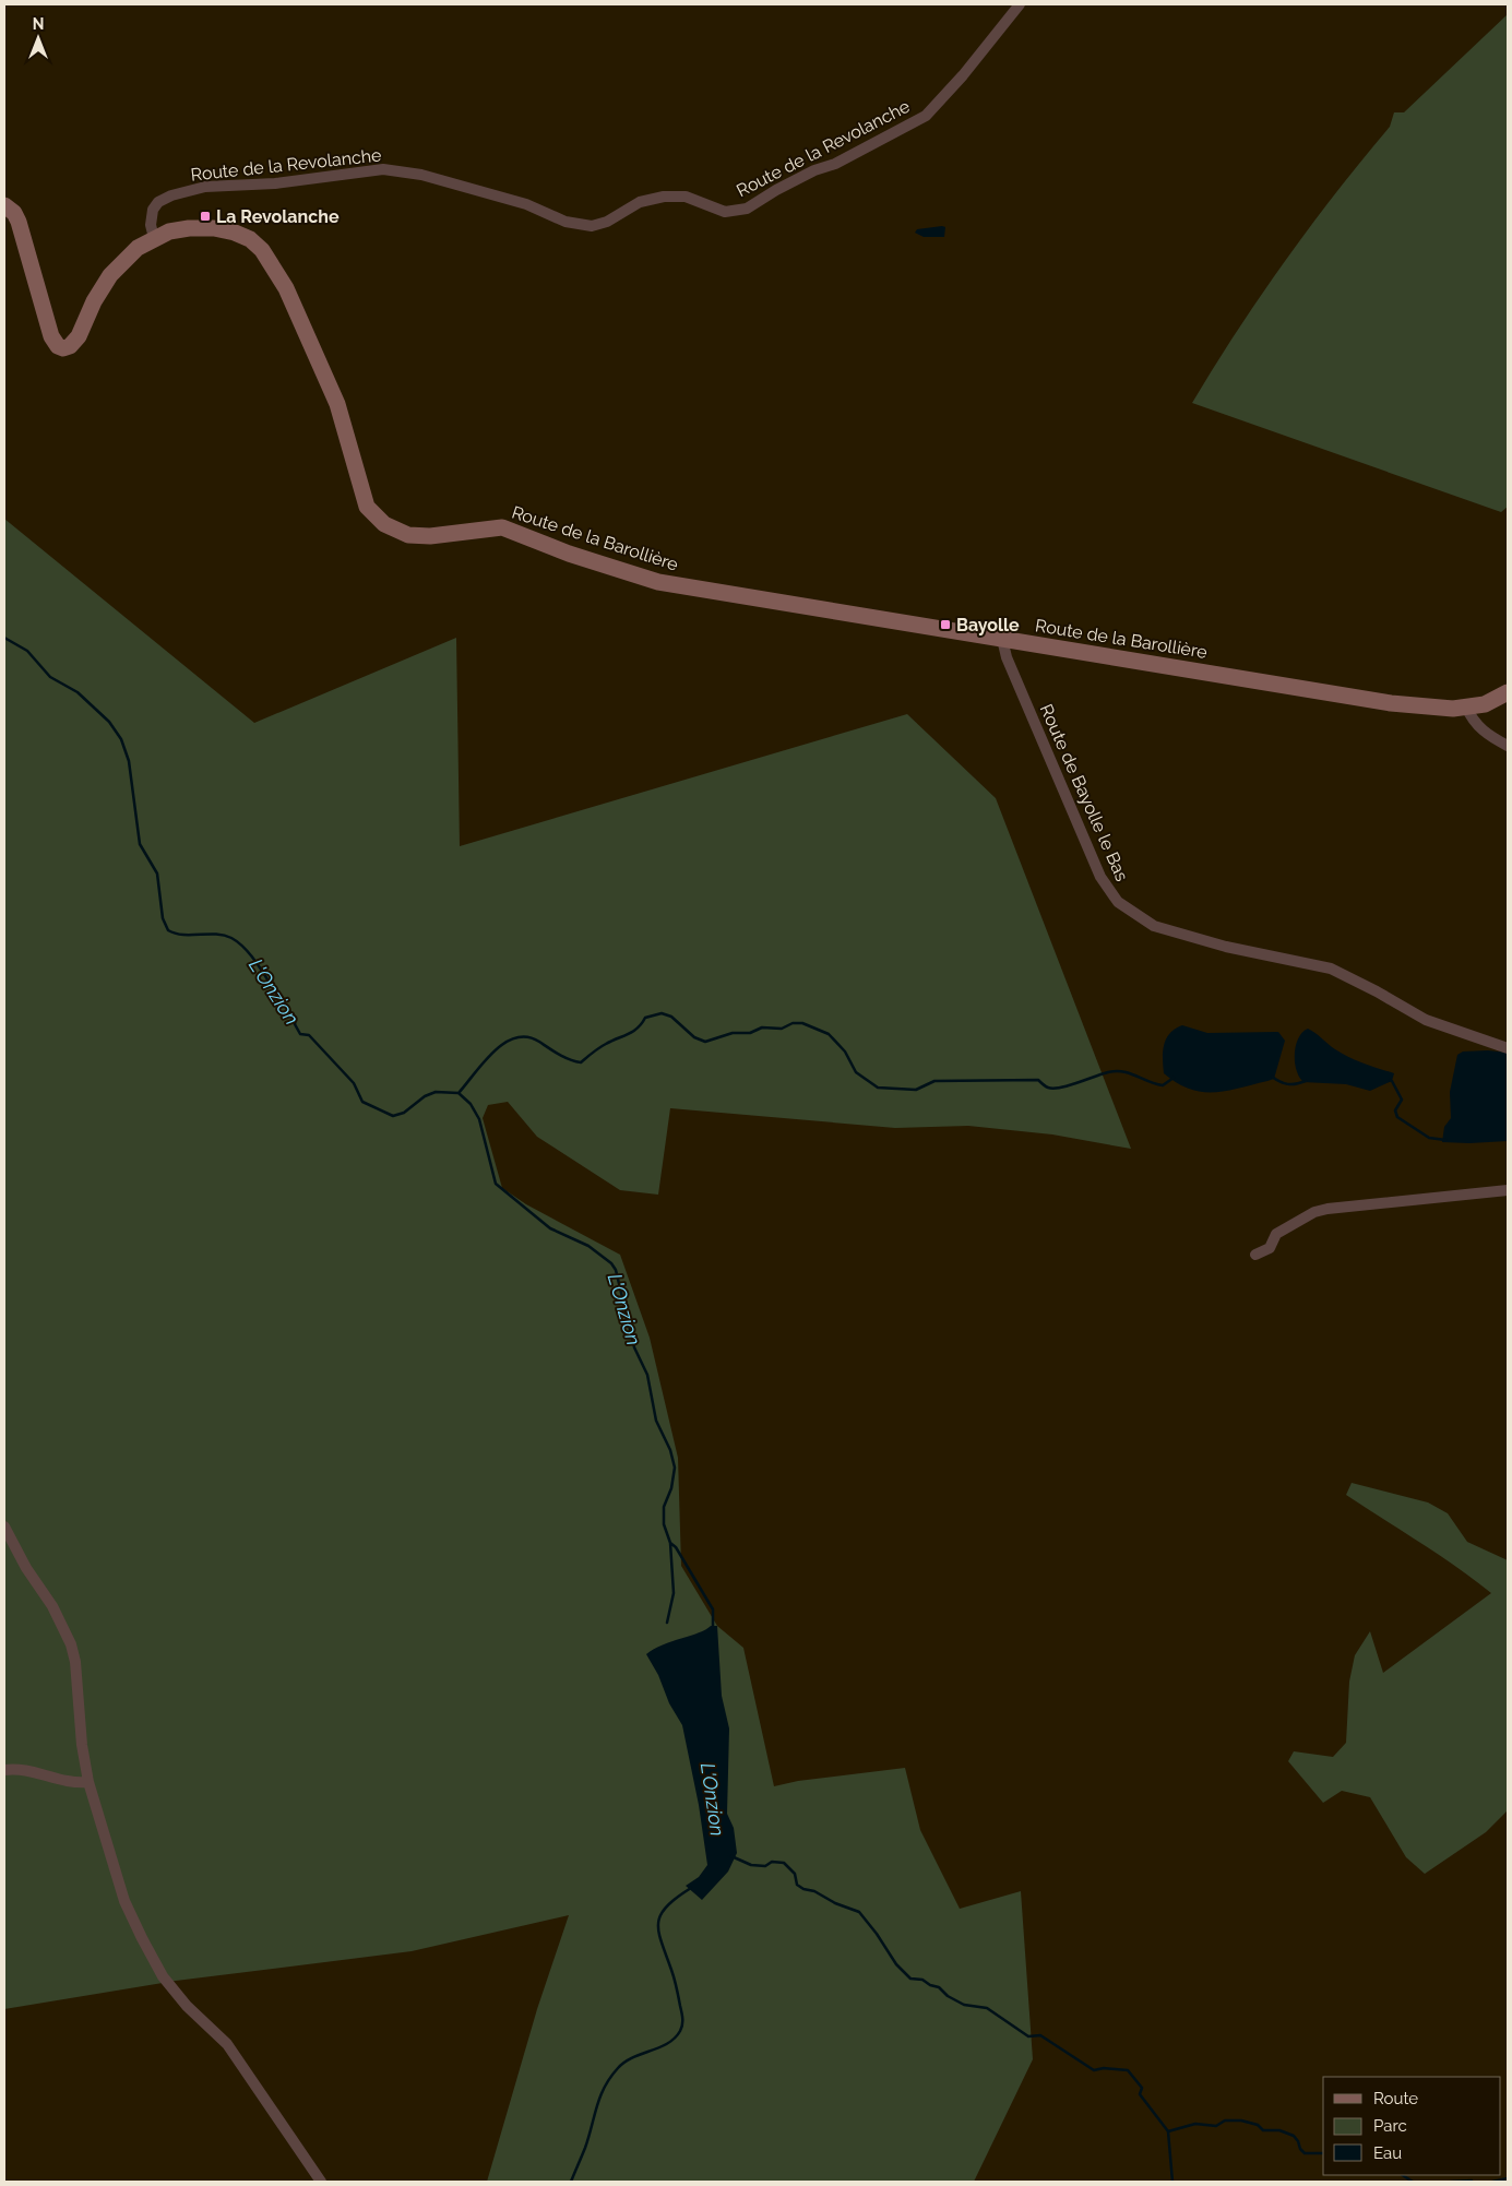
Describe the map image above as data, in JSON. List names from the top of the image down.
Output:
{
  "streets": {
    "main road": ["Route de la Barollière"],
    "street": ["Route de la Revolanche", "Route de Bayolle le Bas"]
  },
  "crossings": [
    ["Route de la Revolanche", "Route de la Barollière"],
    ["Route de la Barollière", "Route de Bayolle le Bas"]
  ],
  "water": ["L'Onzion"],
  "places": {
    "transit": ["La Revolanche", "Bayolle"]
  },
  "legend": ["Route", "Parc", "Eau"],
  "north": "top"
}
